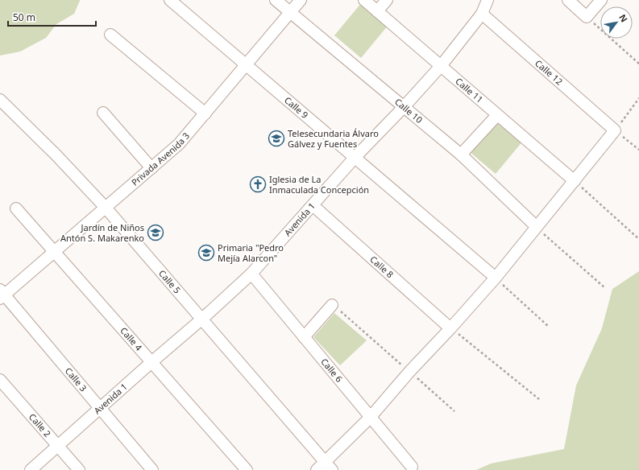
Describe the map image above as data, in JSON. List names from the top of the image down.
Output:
{
  "streets": {
    "street": [
      "Calle 12",
      "Calle 11",
      "Calle 9",
      "Calle 10",
      "Privada Avenida 3",
      "Avenida 1",
      "Calle 8",
      "Calle 5",
      "Calle 4",
      "Calle 6",
      "Calle 3",
      "Calle 2"
    ]
  },
  "crossings": [
    ["Calle 12", "Avenida 1"],
    ["Calle 11", "Avenida 1"],
    ["Calle 9", "Privada Avenida 3"],
    ["Calle 9", "Avenida 1"],
    ["Calle 10", "Privada Avenida 3"],
    ["Calle 10", "Avenida 1"],
    ["Privada Avenida 3", "Calle 5"],
    ["Privada Avenida 3", "Calle 4"],
    ["Privada Avenida 3", "Calle 3"],
    ["Avenida 1", "Calle 8"],
    ["Avenida 1", "Calle 5"],
    ["Avenida 1", "Calle 4"],
    ["Avenida 1", "Calle 6"],
    ["Avenida 1", "Calle 3"],
    ["Avenida 1", "Calle 2"]
  ],
  "places": {
    "school or university": ["Telesecundaria Álvaro Gálvez y Fuentes", "Jardín de Niños Antón S. Makarenko", "Primaria \"Pedro Mejía Alarcon\""],
    "church": ["Iglesia de La Inmaculada Concepción"]
  },
  "scale_bar": "50 m",
  "north": "top right"
}
